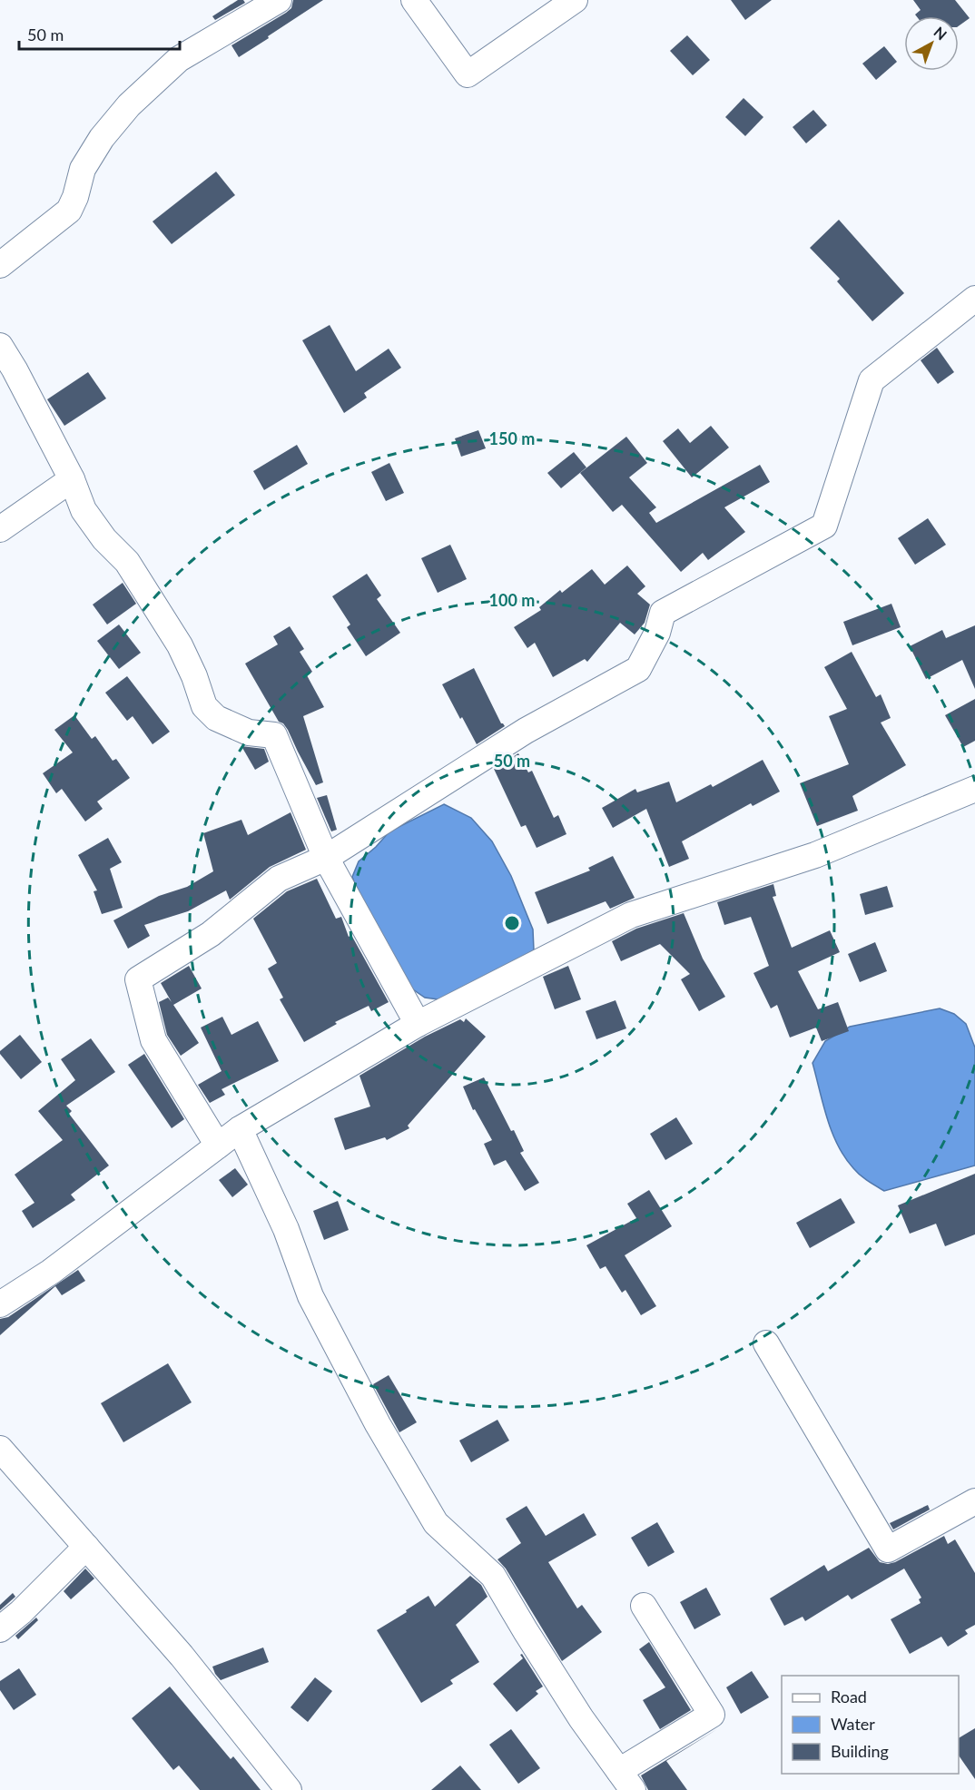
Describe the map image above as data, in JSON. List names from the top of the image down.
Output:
{
  "legend": ["Road", "Water", "Building"],
  "scale_bar": "50 m",
  "north": "top right",
  "rings": ["150 m", "100 m", "50 m"]
}
